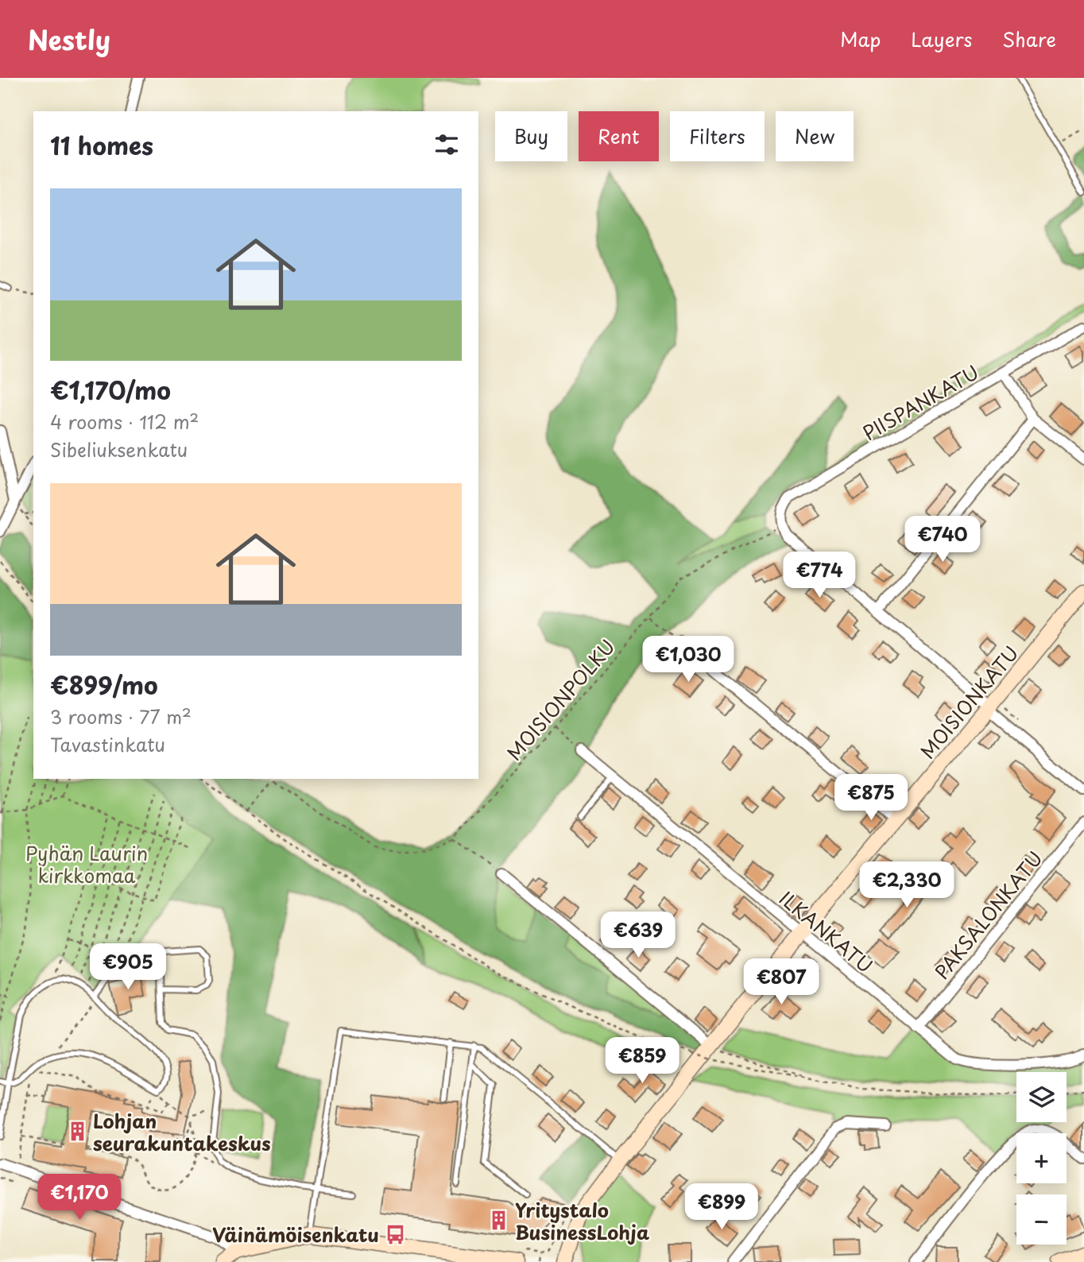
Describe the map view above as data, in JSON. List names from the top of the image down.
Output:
{
  "streets": {
    "street": [
      "PIISPANKATU",
      "MOISIONKATU",
      "PAKSALONKATU",
      "ILKANKATU"
    ],
    "path": ["MOISIONPOLKU"]
  },
  "crossings": [
    ["PIISPANKATU", "MOISIONPOLKU"],
    ["MOISIONKATU", "ILKANKATU"],
    ["PAKSALONKATU", "ILKANKATU"]
  ],
  "parks": ["Pyhän Laurin kirkkomaa"],
  "places": {
    "building": ["Lohjan seurakuntakeskus", "Yritystalo BusinessLohja"],
    "bus stop": ["Väinämöisenkatu"]
  },
  "page": {
    "header": "Nestly",
    "nav": ["Map", "Layers", "Share"],
    "chip": [
      "Buy",
      "Rent",
      "Filters",
      "New"
    ],
    "heading": "11 homes",
    "list": [
      {
        "name": "€1,170/mo",
        "note": "4 rooms · 112 m² · Sibeliuksenkatu"
      },
      {
        "name": "€899/mo",
        "note": "3 rooms · 77 m² · Tavastinkatu"
      }
    ],
    "price": [
      "€740",
      "€774",
      "€1,030",
      "€875",
      "€2,330",
      "€639",
      "€905",
      "€807",
      "€859",
      "€1,170",
      "€899"
    ],
    "map_buttons": ["+", "−"]
  }
}
